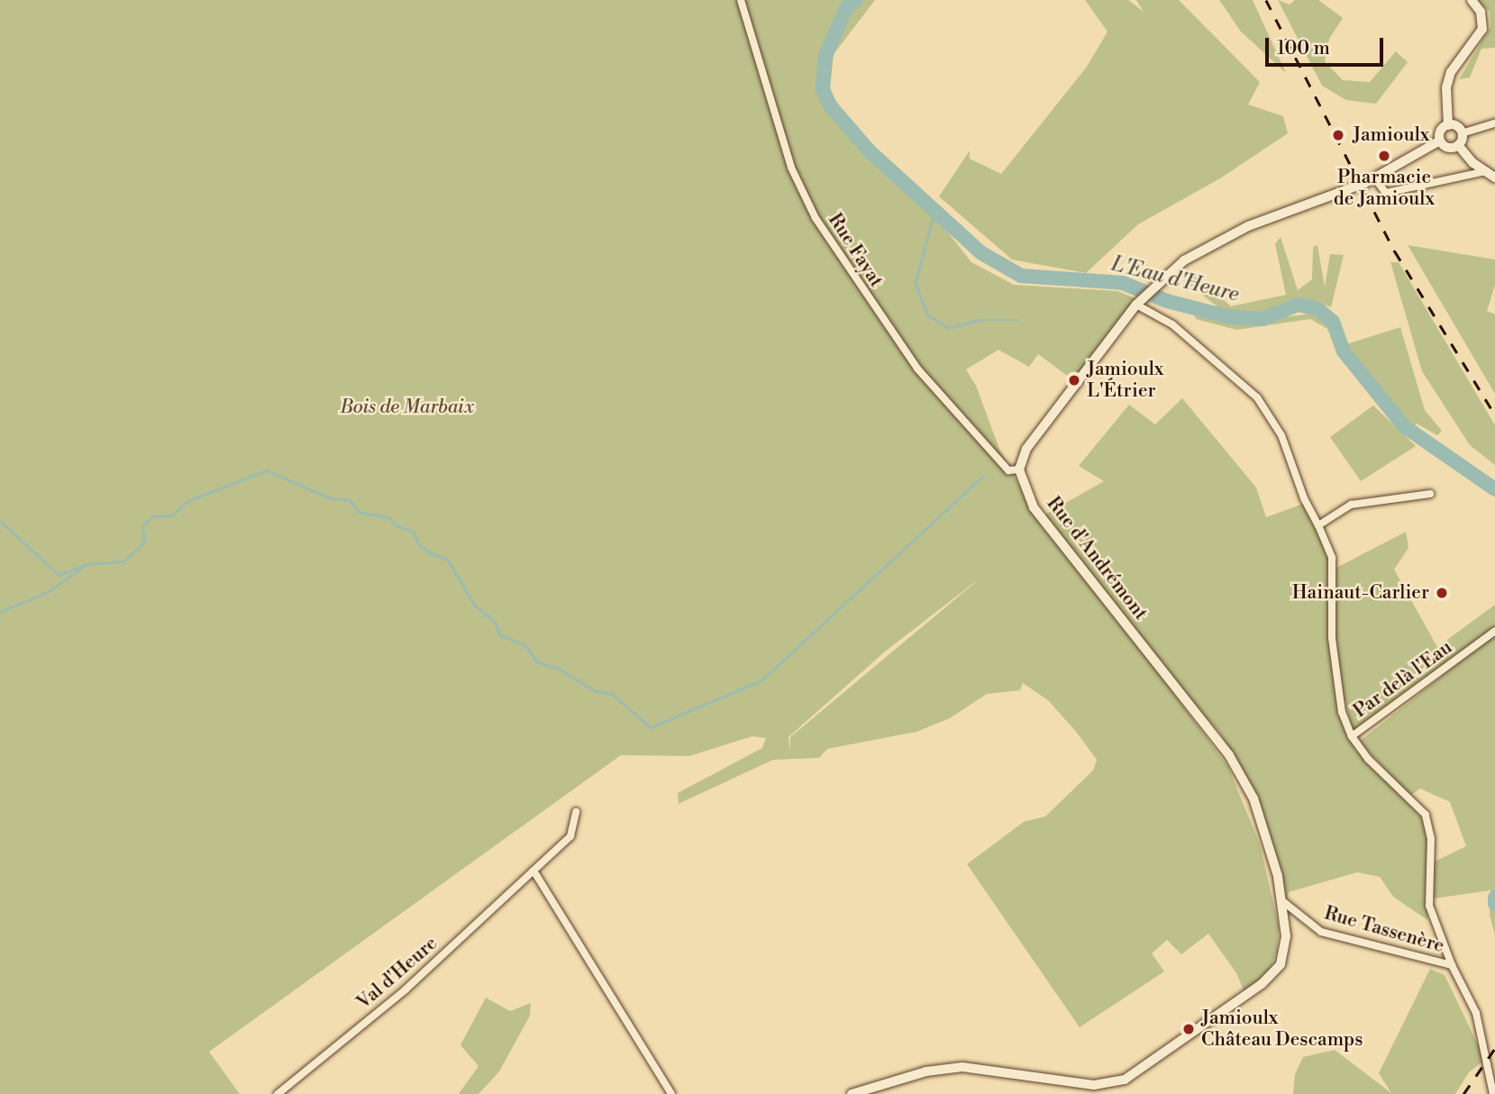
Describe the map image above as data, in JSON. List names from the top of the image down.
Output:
{
  "streets": {
    "street": [
      "Rue Fayat",
      "Rue d'Andrémont",
      "Par delà l'Eau",
      "Rue Tassenère",
      "Val d'Heure"
    ]
  },
  "crossings": [
    ["Rue Fayat", "Rue d'Andrémont"],
    ["Rue d'Andrémont", "Rue Tassenère"],
    ["Par delà l'Eau", "Rue Tassenère"]
  ],
  "water": ["L'Eau d'Heure"],
  "parks": ["Bois de Marbaix"],
  "places": [
    "Jamioulx",
    "Pharmacie de Jamioulx",
    "Jamioulx L'Étrier",
    "Hainaut-Carlier",
    "Jamioulx Château Descamps"
  ],
  "scale_bar": "100 m"
}
